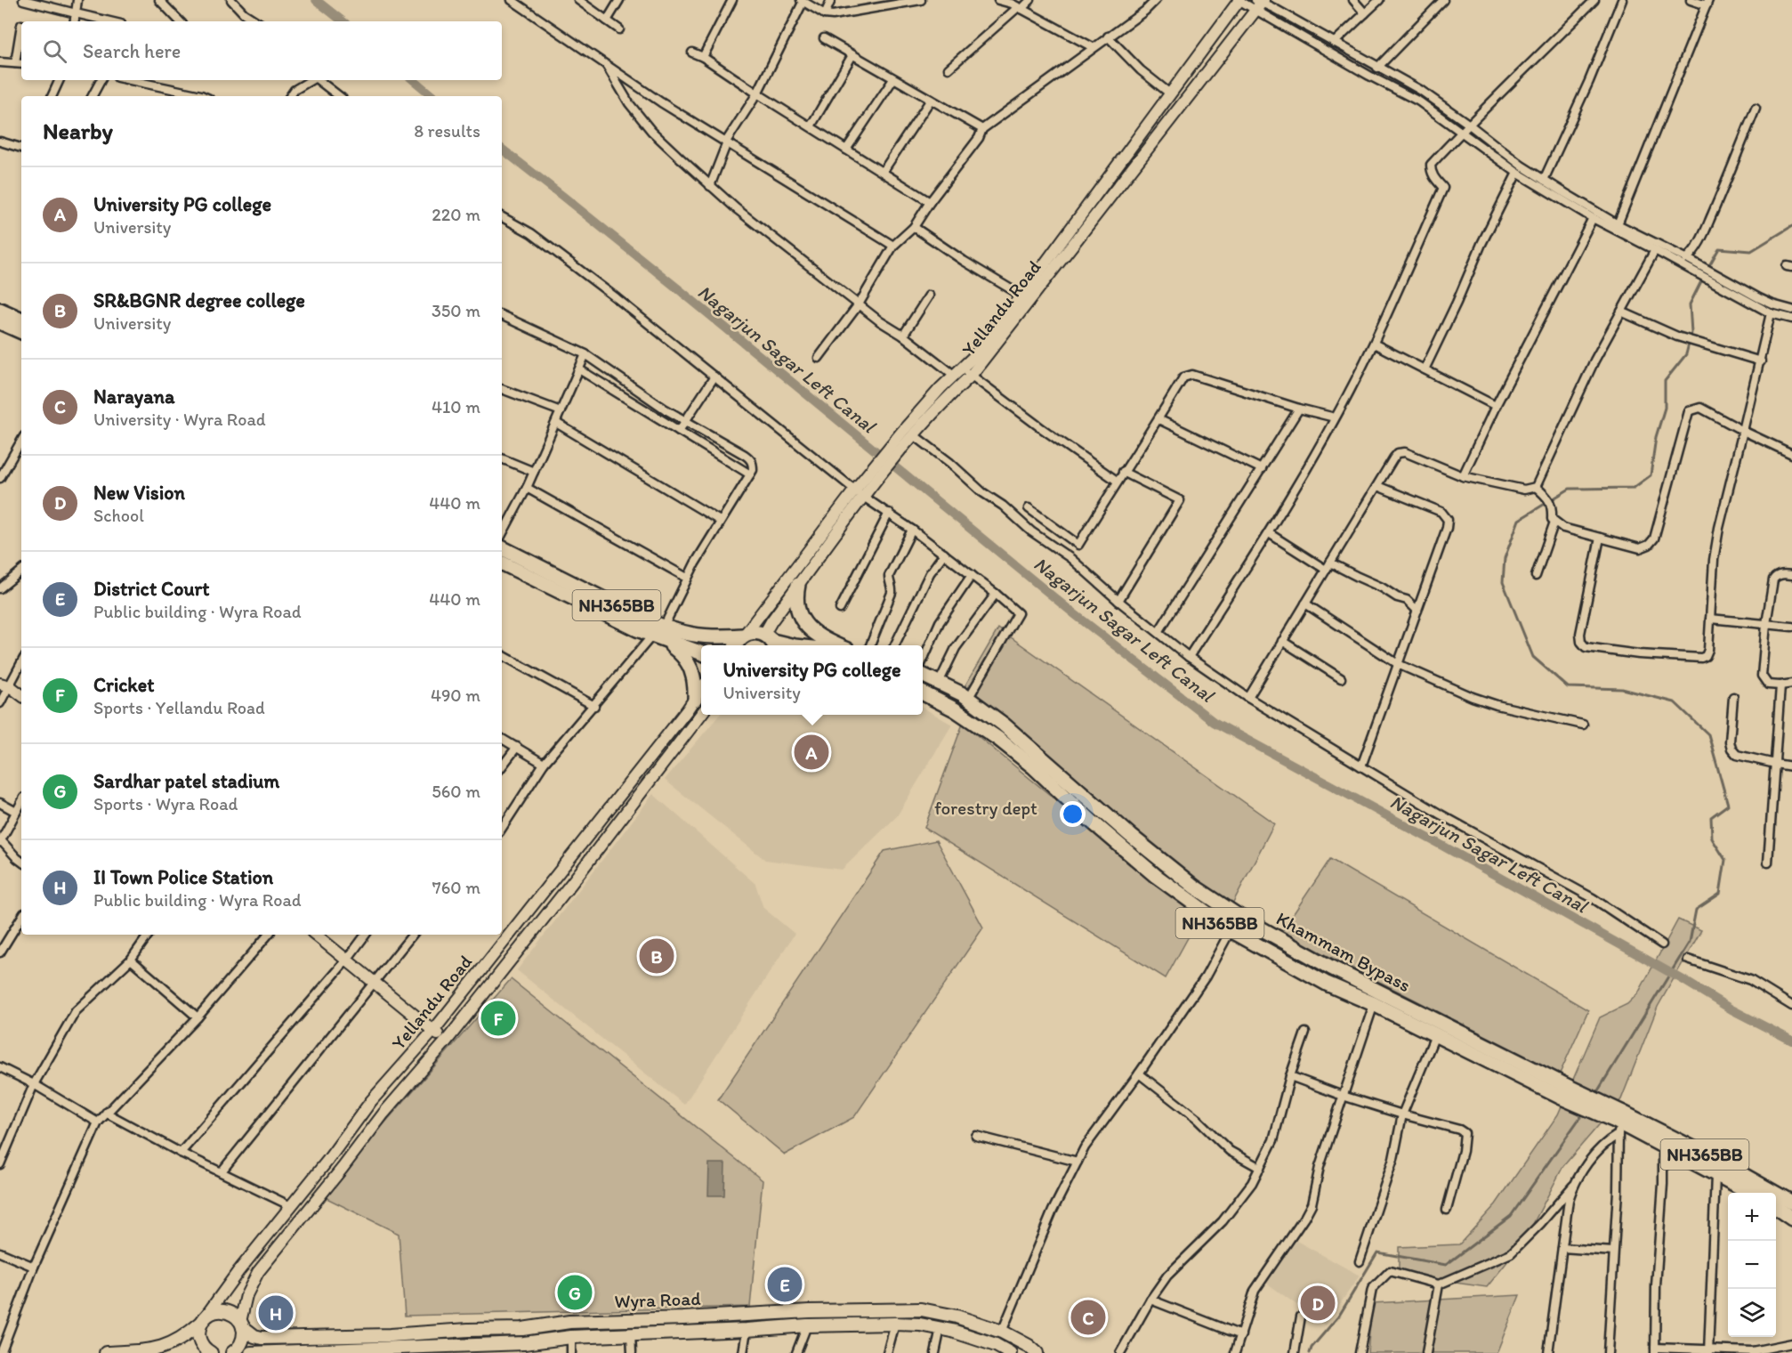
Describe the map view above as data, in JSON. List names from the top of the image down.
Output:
{
  "streets": {
    "highway": ["NH365BB", "Khammam Bypass"],
    "main road": ["Yellandu Road", "Wyra Road"]
  },
  "crossings": [
    ["Yellandu Road", "NH365BB"],
    ["Yellandu Road", "Wyra Road"]
  ],
  "water": ["Nagarjun Sagar Left Canal"],
  "parks": ["forestry dept"],
  "page": {
    "search": "Search here",
    "heading": ["Nearby", "8 results"],
    "list": [
      {
        "mark": "A",
        "name": "University PG college",
        "note": "University",
        "value": "220 m"
      },
      {
        "mark": "B",
        "name": "SR&BGNR degree college",
        "note": "University",
        "value": "350 m"
      },
      {
        "mark": "C",
        "name": "Narayana",
        "note": "University · Wyra Road",
        "value": "410 m"
      },
      {
        "mark": "D",
        "name": "New Vision",
        "note": "School",
        "value": "440 m"
      },
      {
        "mark": "E",
        "name": "District Court",
        "note": "Public building · Wyra Road",
        "value": "440 m"
      },
      {
        "mark": "F",
        "name": "Cricket",
        "note": "Sports · Yellandu Road",
        "value": "490 m"
      },
      {
        "mark": "G",
        "name": "Sardhar patel stadium",
        "note": "Sports · Wyra Road",
        "value": "560 m"
      },
      {
        "mark": "H",
        "name": "II Town Police Station",
        "note": "Public building · Wyra Road",
        "value": "760 m"
      }
    ],
    "popup": ["University PG college", "University"],
    "pins": [
      "A",
      "B",
      "F",
      "E",
      "G",
      "D",
      "H",
      "C"
    ],
    "map_buttons": ["+", "−"]
  }
}
